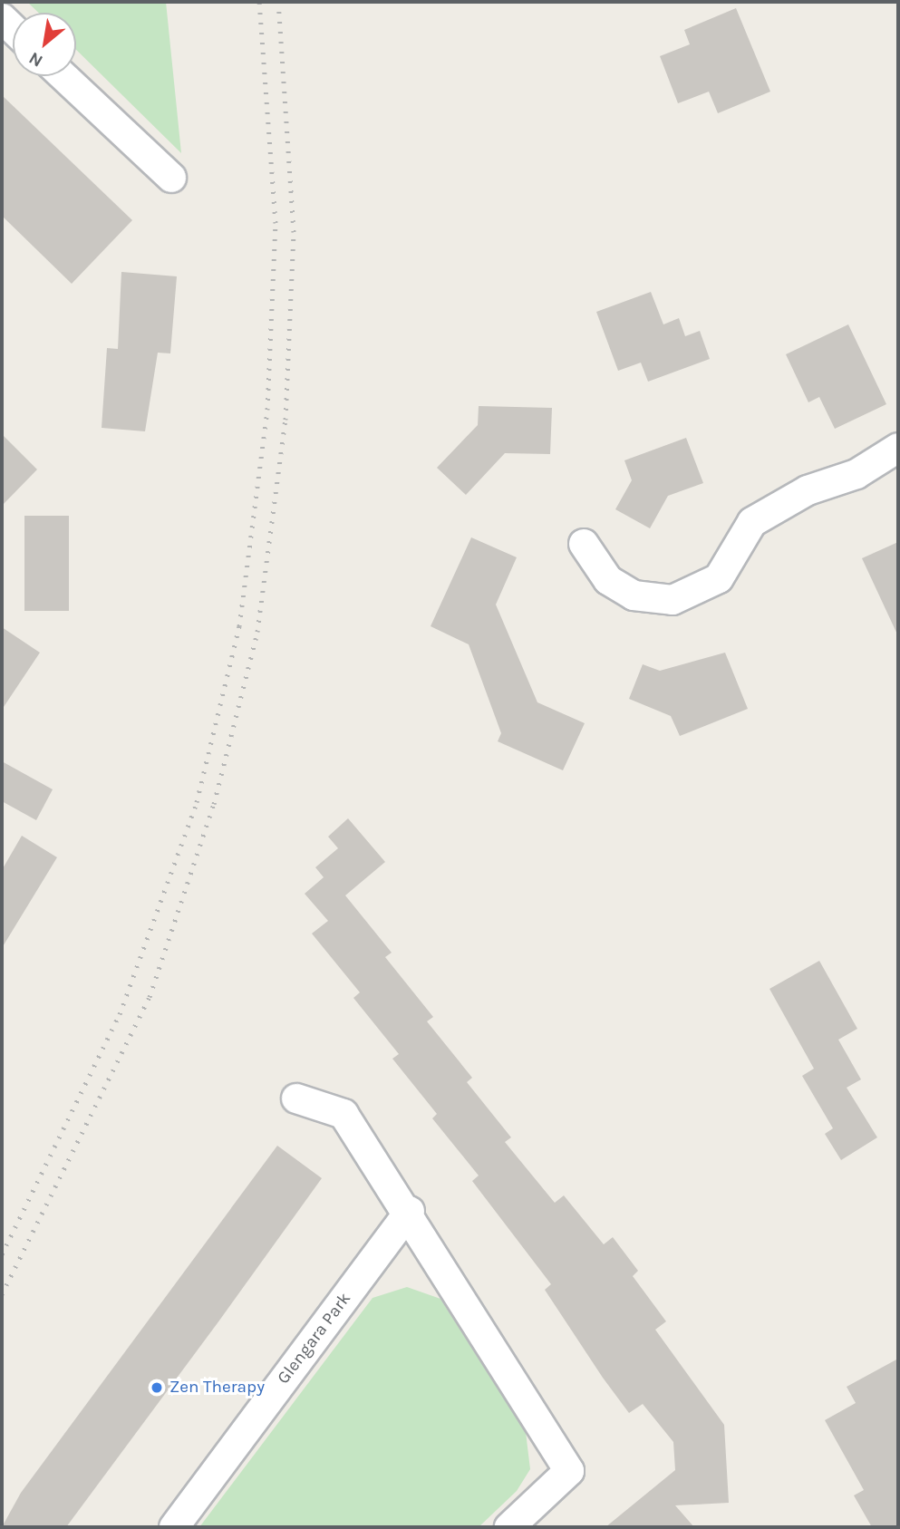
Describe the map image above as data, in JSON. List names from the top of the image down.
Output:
{
  "streets": {
    "street": ["Glengara Park"]
  },
  "places": ["Zen Therapy"],
  "north": "bottom left"
}
